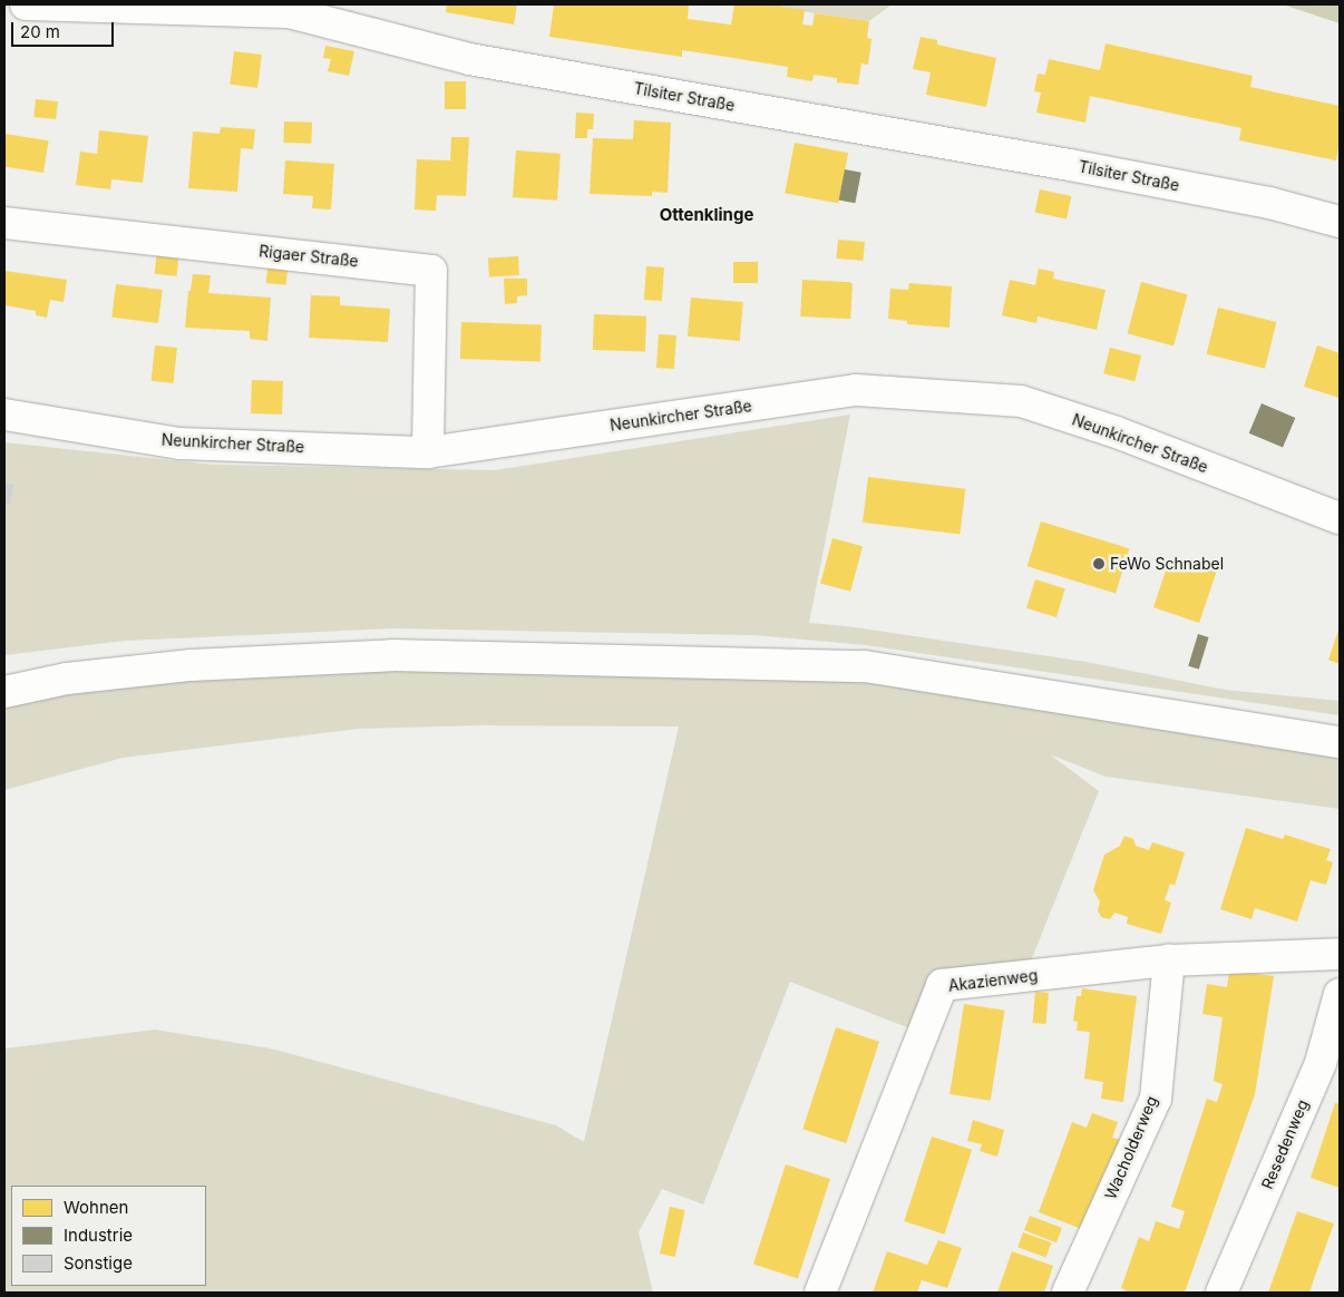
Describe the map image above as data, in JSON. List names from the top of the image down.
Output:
{
  "streets": {
    "street": [
      "Tilsiter Straße",
      "Rigaer Straße",
      "Neunkircher Straße",
      "Akazienweg",
      "Resedenweg",
      "Wacholderweg"
    ]
  },
  "crossings": [
    ["Rigaer Straße", "Neunkircher Straße"],
    ["Akazienweg", "Wacholderweg"]
  ],
  "districts": ["Ottenklinge"],
  "places": ["FeWo Schnabel"],
  "legend": ["Wohnen", "Industrie", "Sonstige"],
  "scale_bar": "20 m"
}
